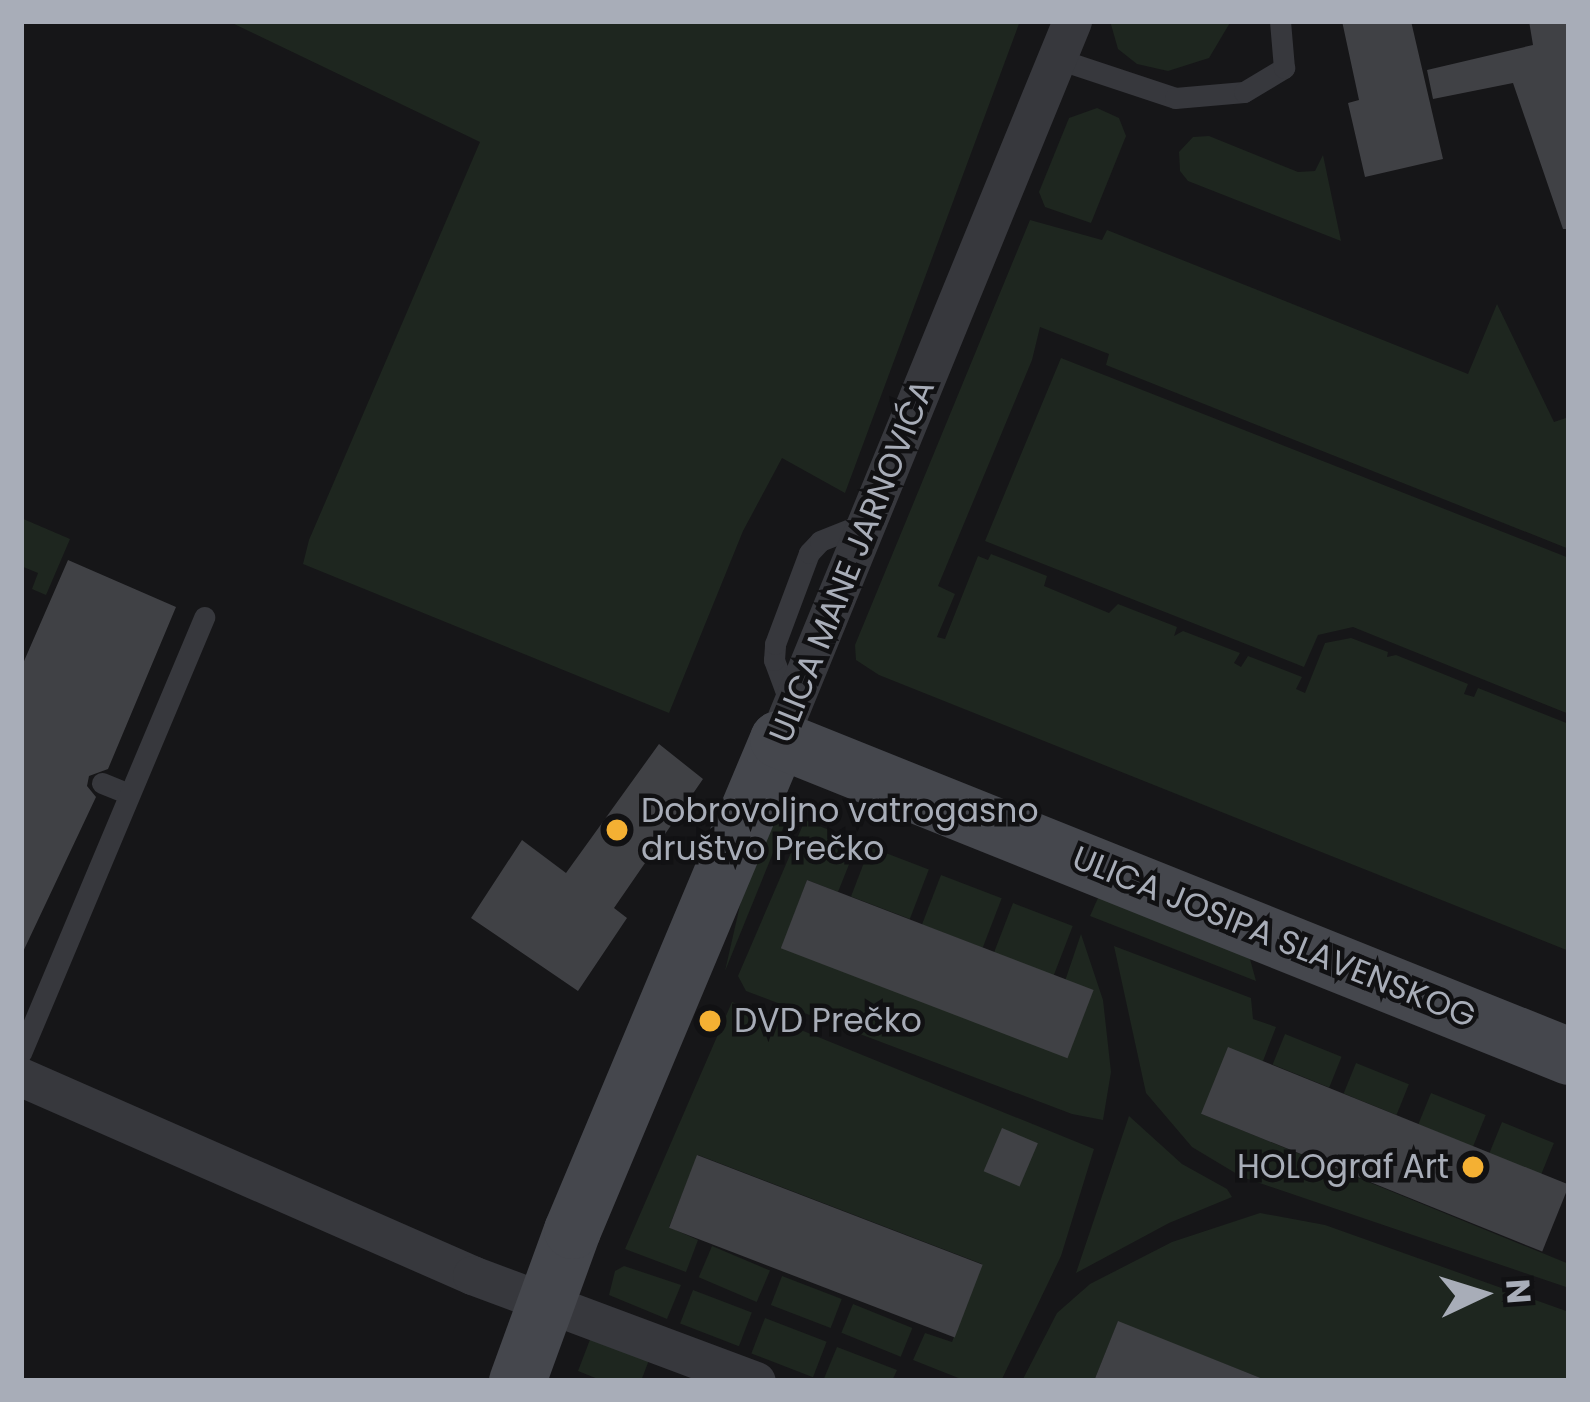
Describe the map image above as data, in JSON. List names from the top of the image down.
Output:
{
  "streets": {
    "street": ["ULICA MANE JARNOVIĆA", "ULICA JOSIPA SLAVENSKOG"]
  },
  "crossings": [
    ["ULICA MANE JARNOVIĆA", "ULICA JOSIPA SLAVENSKOG"]
  ],
  "places": ["Dobrovoljno vatrogasno društvo Prečko", "DVD Prečko", "HOLOgraf Art"],
  "north": "right"
}
